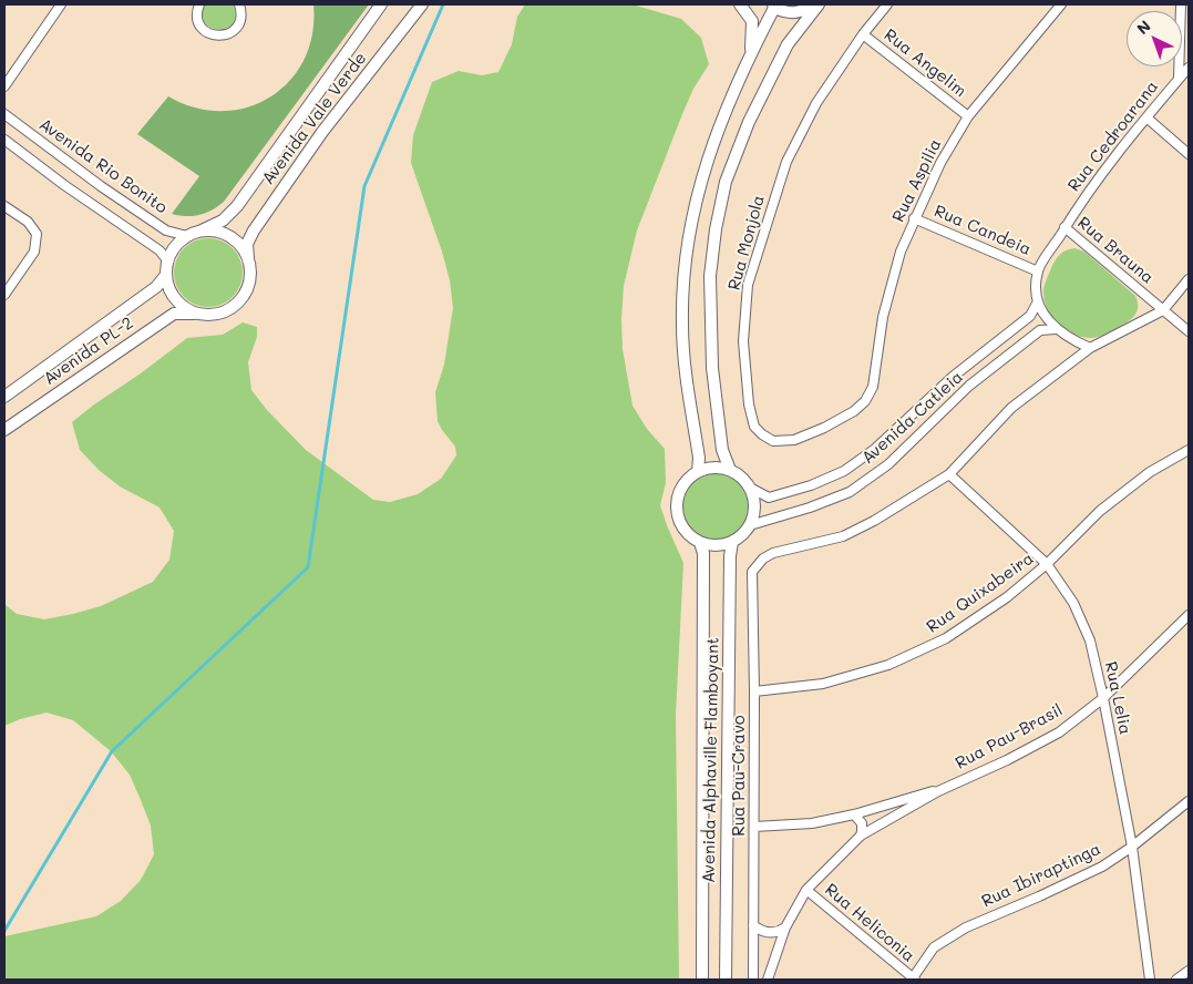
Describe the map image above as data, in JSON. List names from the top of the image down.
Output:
{
  "streets": {
    "street": [
      "Rua Angelim",
      "Avenida Vale Verde",
      "Rua Cedroarana",
      "Avenida Rio Bonito",
      "Rua Aspilia",
      "Rua Candeia",
      "Rua Monjola",
      "Rua Brauna",
      "Avenida PL-2",
      "Avenida Catleia",
      "Rua Quixabeira",
      "Rua Lelia",
      "Rua Pau-Brasil",
      "Avenida Alphaville Flamboyant",
      "Rua Pau-Cravo",
      "Rua Ibiraptinga",
      "Rua Heliconia"
    ]
  },
  "crossings": [
    ["Rua Angelim", "Rua Aspilia"],
    ["Rua Angelim", "Rua Monjola"],
    ["Avenida Vale Verde", "Avenida Rio Bonito"],
    ["Avenida Vale Verde", "Avenida PL-2"],
    ["Rua Cedroarana", "Rua Brauna"],
    ["Avenida Rio Bonito", "Avenida PL-2"],
    ["Rua Aspilia", "Rua Candeia"],
    ["Rua Aspilia", "Rua Monjola"],
    ["Rua Candeia", "Rua Brauna"],
    ["Avenida Catleia", "Avenida Alphaville Flamboyant"],
    ["Rua Quixabeira", "Rua Lelia"],
    ["Rua Quixabeira", "Rua Pau-Cravo"],
    ["Rua Lelia", "Rua Pau-Brasil"],
    ["Rua Lelia", "Rua Pau-Cravo"],
    ["Rua Lelia", "Rua Ibiraptinga"],
    ["Rua Pau-Brasil", "Rua Pau-Cravo"],
    ["Rua Pau-Brasil", "Rua Heliconia"],
    ["Rua Ibiraptinga", "Rua Heliconia"]
  ],
  "north": "top left"
}
